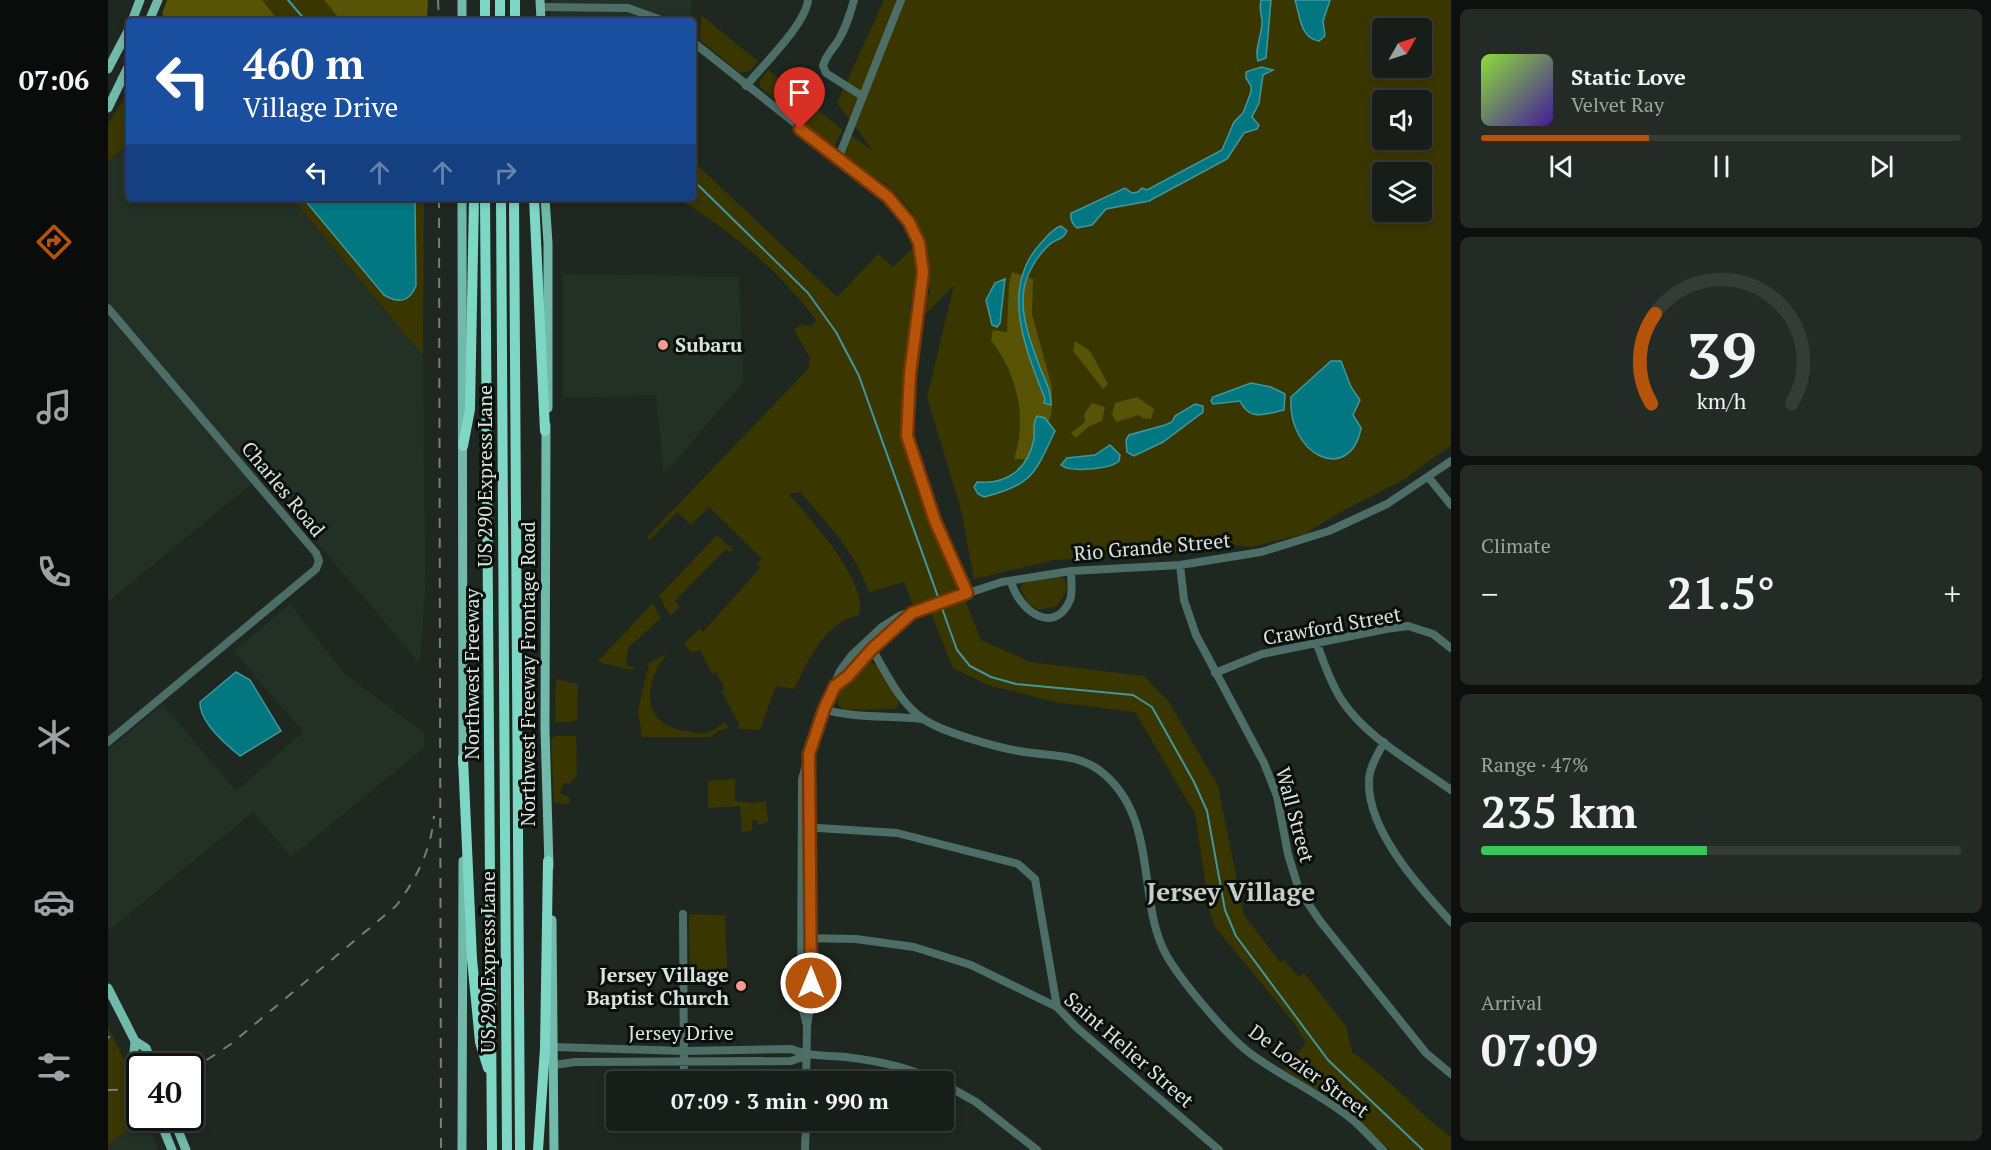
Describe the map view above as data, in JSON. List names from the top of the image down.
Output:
{
  "streets": {
    "highway": ["US 290 Express Lane", "Northwest Freeway"],
    "main road": ["Northwest Freeway Frontage Road"],
    "street": [
      "Charles Road",
      "Rio Grande Street",
      "Crawford Street",
      "Wall Street",
      "Jersey Drive",
      "Saint Helier Street",
      "De Lozier Street"
    ]
  },
  "crossings": [
    ["Rio Grande Street", "Wall Street"],
    ["Rio Grande Street", "Jersey Drive"],
    ["Rio Grande Street", "Saint Helier Street"],
    ["Rio Grande Street", "De Lozier Street"],
    ["Crawford Street", "Wall Street"],
    ["Northwest Freeway Frontage Road", "Jersey Drive"]
  ],
  "districts": ["Jersey Village"],
  "places": ["Subaru", "Jersey Village Baptist Church"],
  "north": "top right",
  "page": {
    "tabs": "07:06",
    "turn": ["460 m", "Village Drive"],
    "song": ["Static Love", "Velvet Ray"],
    "tile": [
      "Climate",
      ["Range · 47%", "235 km"],
      ["Arrival", "07:09"]
    ],
    "heat": ["−", "21.5°", "+"],
    "limit": "40",
    "trip": "07:09 · 3 min · 990 m",
    "gauge": ["39", "km/h"]
  }
}
